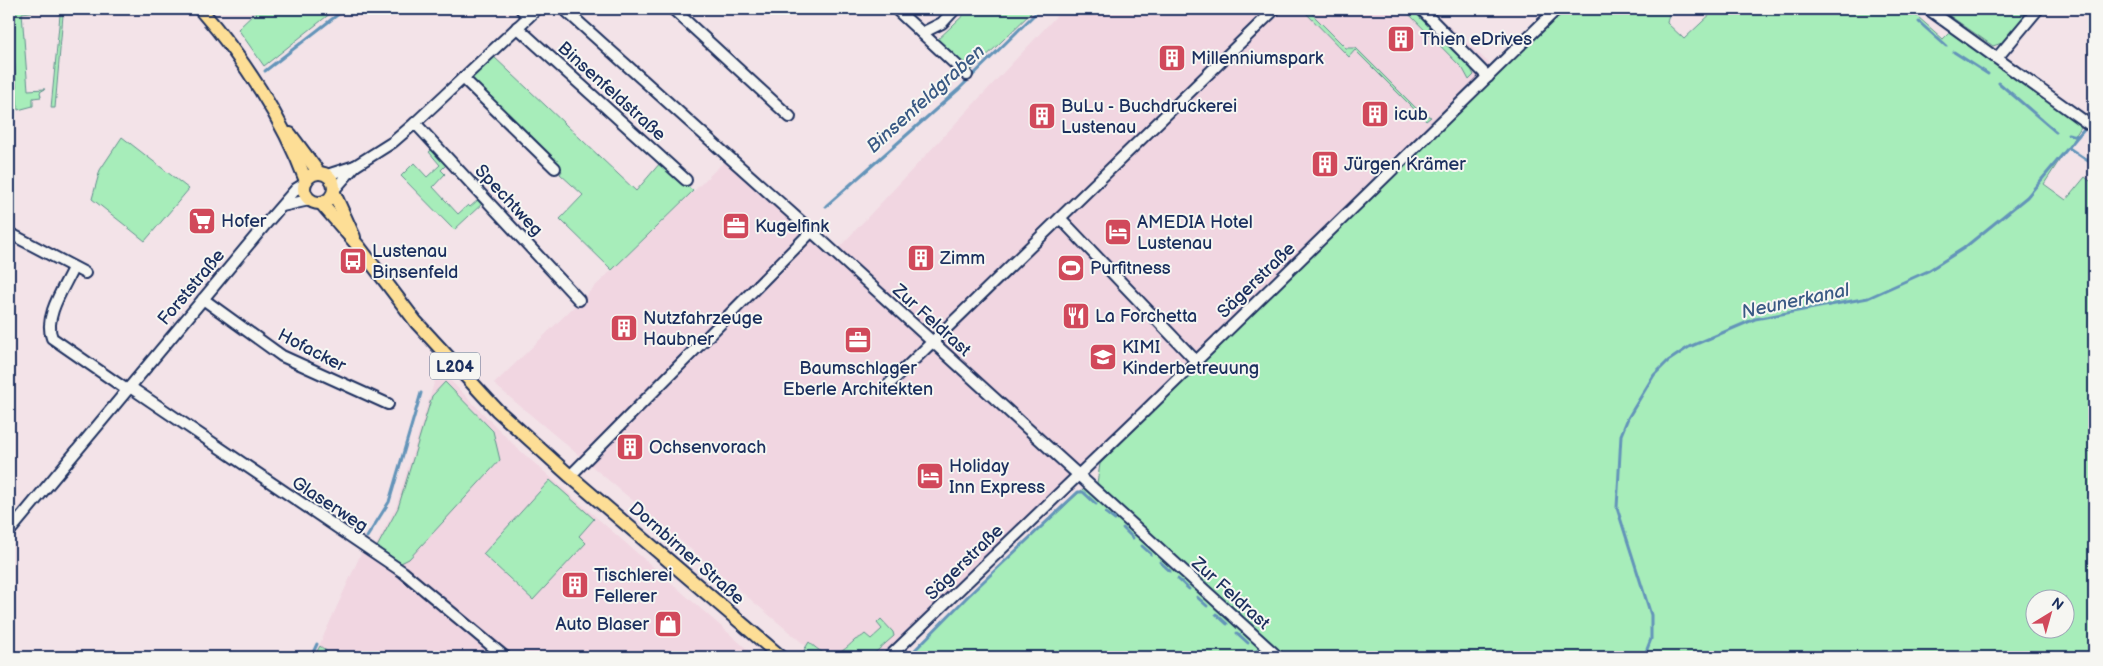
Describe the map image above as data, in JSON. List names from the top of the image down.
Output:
{
  "streets": {
    "main road": ["L204", "Dornbirner Straße"],
    "street": [
      "Binsenfeldstraße",
      "Spechtweg",
      "Sägerstraße",
      "Forststraße",
      "Zur Feldrast",
      "Hofacker",
      "Glaserweg"
    ]
  },
  "crossings": [
    ["Sägerstraße", "Zur Feldrast"],
    ["Forststraße", "Hofacker"],
    ["Forststraße", "Glaserweg"],
    ["Forststraße", "Dornbirner Straße"]
  ],
  "water": ["Binsenfeldgraben", "Neunerkanal"],
  "places": {
    "building": [
      "Thien eDrives",
      "Millenniumspark",
      "icub",
      "BuLu - Buchdruckerei Lustenau",
      "Jürgen Krämer",
      "Zimm",
      "Nutzfahrzeuge Haubner",
      "Ochsenvorach",
      "Tischlerei Fellerer"
    ],
    "supermarket": ["Hofer"],
    "office": ["Kugelfink", "Baumschlager Eberle Architekten"],
    "hotel": ["AMEDIA Hotel Lustenau", "Holiday Inn Express"],
    "bus stop": ["Lustenau Binsenfeld"],
    "sports": ["Purfitness"],
    "restaurant": ["La Forchetta"],
    "school or university": ["KIMI Kinderbetreuung"],
    "shop": ["Auto Blaser"]
  },
  "north": "top right"
}
